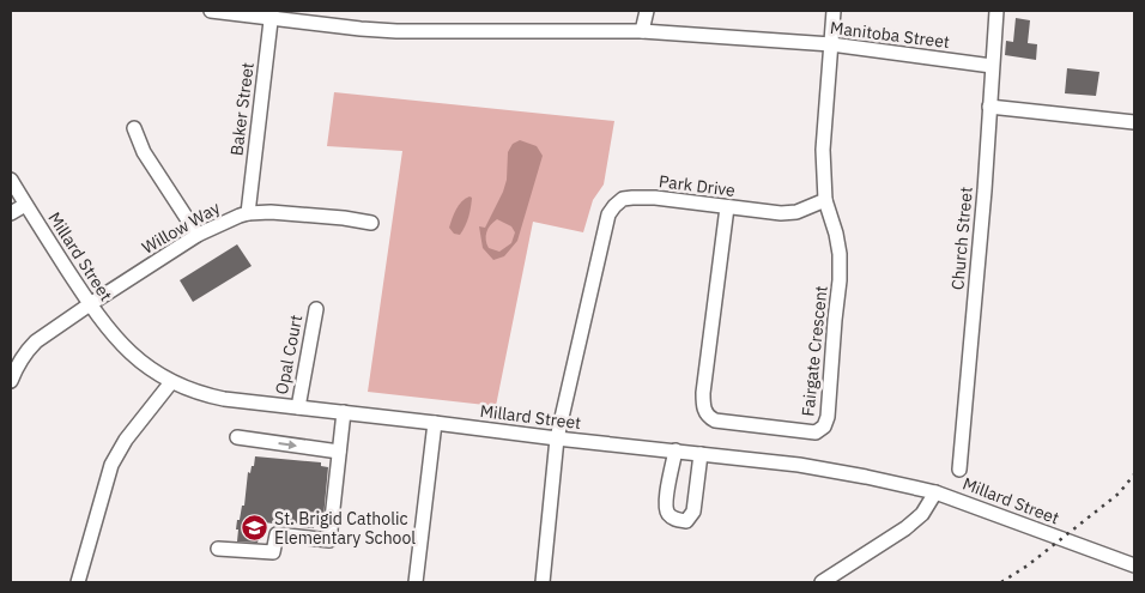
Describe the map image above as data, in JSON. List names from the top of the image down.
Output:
{
  "streets": {
    "street": [
      "Manitoba Street",
      "Baker Street",
      "Park Drive",
      "Willow Way",
      "Church Street",
      "Millard Street",
      "Fairgate Crescent",
      "Opal Court"
    ]
  },
  "crossings": [
    ["Manitoba Street", "Baker Street"],
    ["Manitoba Street", "Church Street"],
    ["Baker Street", "Willow Way"],
    ["Park Drive", "Millard Street"],
    ["Park Drive", "Fairgate Crescent"],
    ["Willow Way", "Millard Street"],
    ["Millard Street", "Opal Court"]
  ],
  "places": {
    "school or university": ["St. Brigid Catholic Elementary School"]
  }
}
